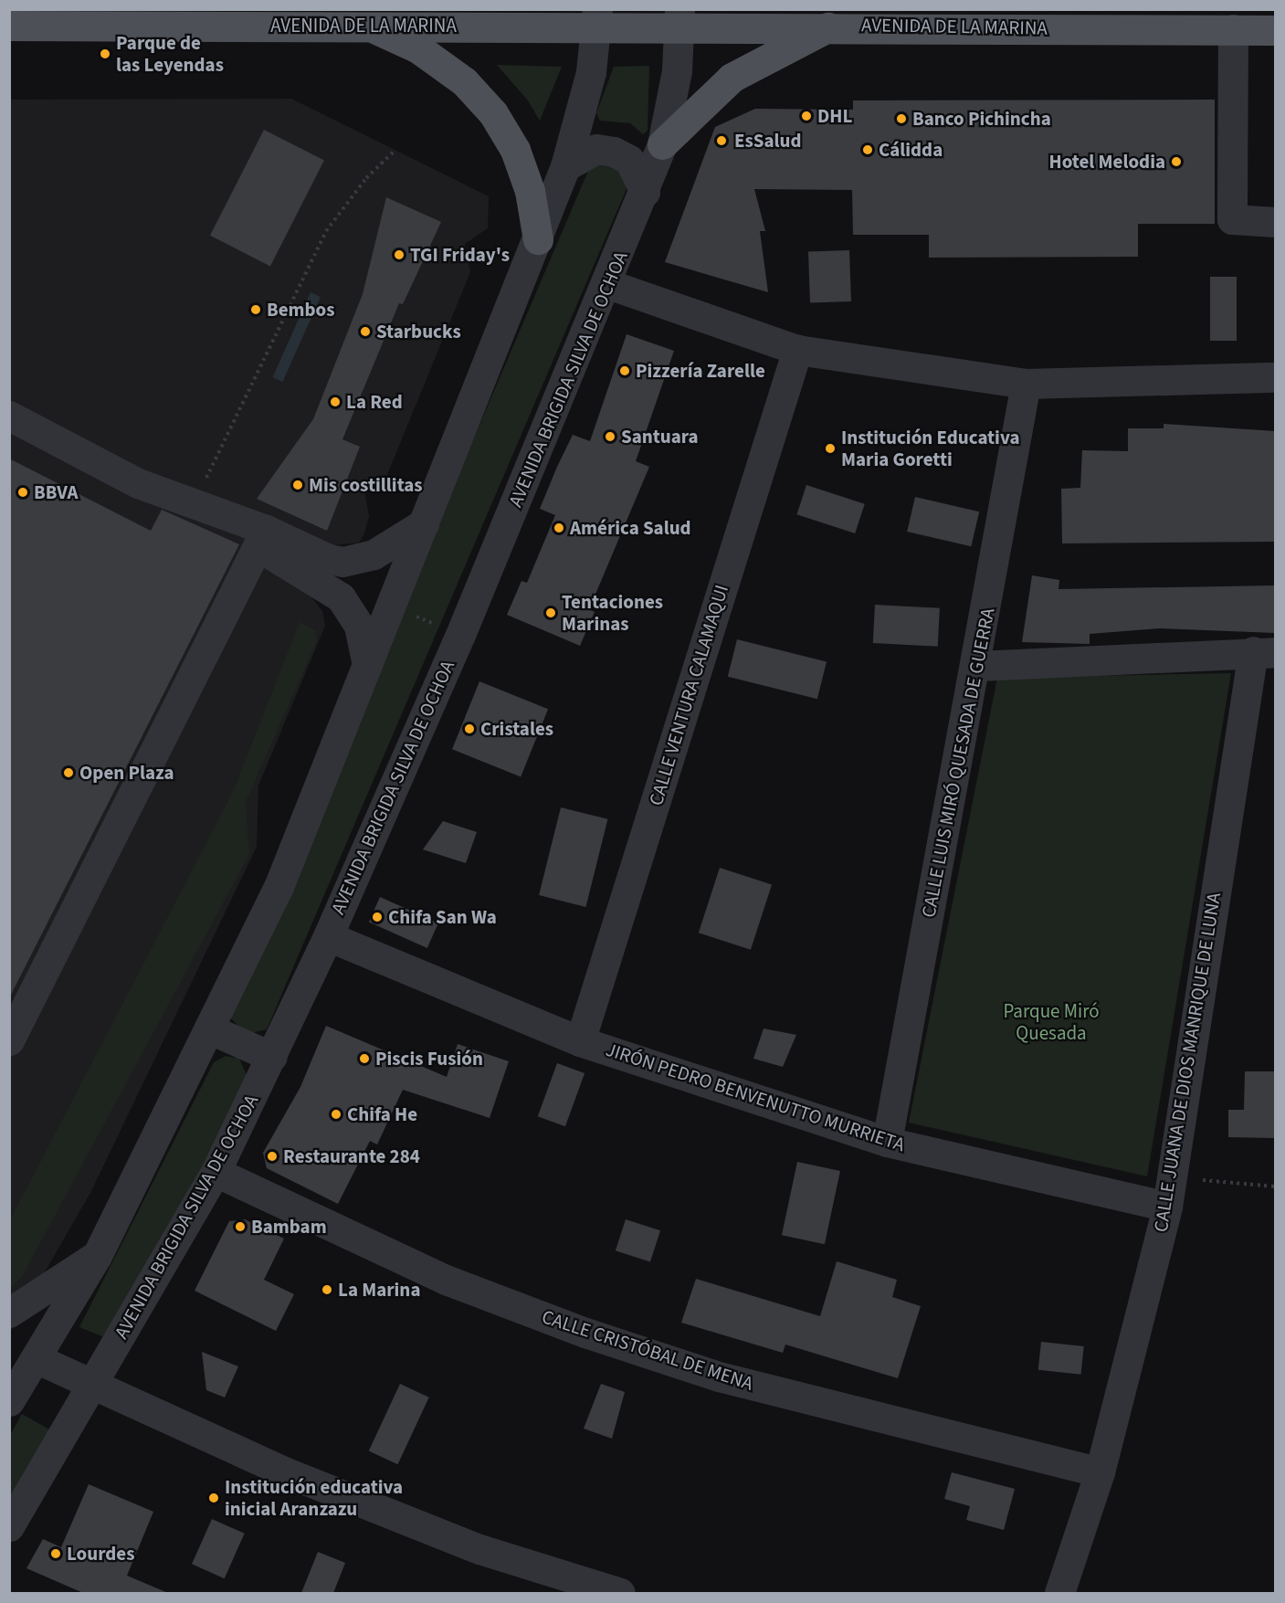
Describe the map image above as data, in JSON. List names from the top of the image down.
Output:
{
  "streets": {
    "main road": ["AVENIDA DE LA MARINA"],
    "street": [
      "AVENIDA BRIGIDA SILVA DE OCHOA",
      "CALLE VENTURA CALAMAQUI",
      "CALLE LUIS MIRÓ QUESADA DE GUERRA",
      "CALLE JUANA DE DIOS MANRIQUE DE LUNA",
      "JIRÓN PEDRO BENVENUTTO MURRIETA",
      "CALLE CRISTÓBAL DE MENA"
    ]
  },
  "crossings": [
    ["AVENIDA DE LA MARINA", "AVENIDA BRIGIDA SILVA DE OCHOA"],
    ["AVENIDA BRIGIDA SILVA DE OCHOA", "JIRÓN PEDRO BENVENUTTO MURRIETA"],
    ["AVENIDA BRIGIDA SILVA DE OCHOA", "CALLE CRISTÓBAL DE MENA"],
    ["CALLE VENTURA CALAMAQUI", "JIRÓN PEDRO BENVENUTTO MURRIETA"],
    ["CALLE LUIS MIRÓ QUESADA DE GUERRA", "JIRÓN PEDRO BENVENUTTO MURRIETA"],
    ["CALLE JUANA DE DIOS MANRIQUE DE LUNA", "JIRÓN PEDRO BENVENUTTO MURRIETA"],
    ["CALLE JUANA DE DIOS MANRIQUE DE LUNA", "CALLE CRISTÓBAL DE MENA"]
  ],
  "parks": ["Parque Miró Quesada"],
  "places": [
    "Parque de las Leyendas",
    "DHL",
    "Banco Pichincha",
    "EsSalud",
    "Cálidda",
    "Hotel Melodia",
    "TGI Friday's",
    "Bembos",
    "Starbucks",
    "Pizzería Zarelle",
    "La Red",
    "Santuara",
    "Institución Educativa Maria Goretti",
    "Mis costillitas",
    "BBVA",
    "América Salud",
    "Tentaciones Marinas",
    "Cristales",
    "Open Plaza",
    "Chifa San Wa",
    "Piscis Fusión",
    "Chifa He",
    "Restaurante 284",
    "Bambam",
    "La Marina",
    "Institución educativa inicial Aranzazu",
    "Lourdes"
  ]
}
